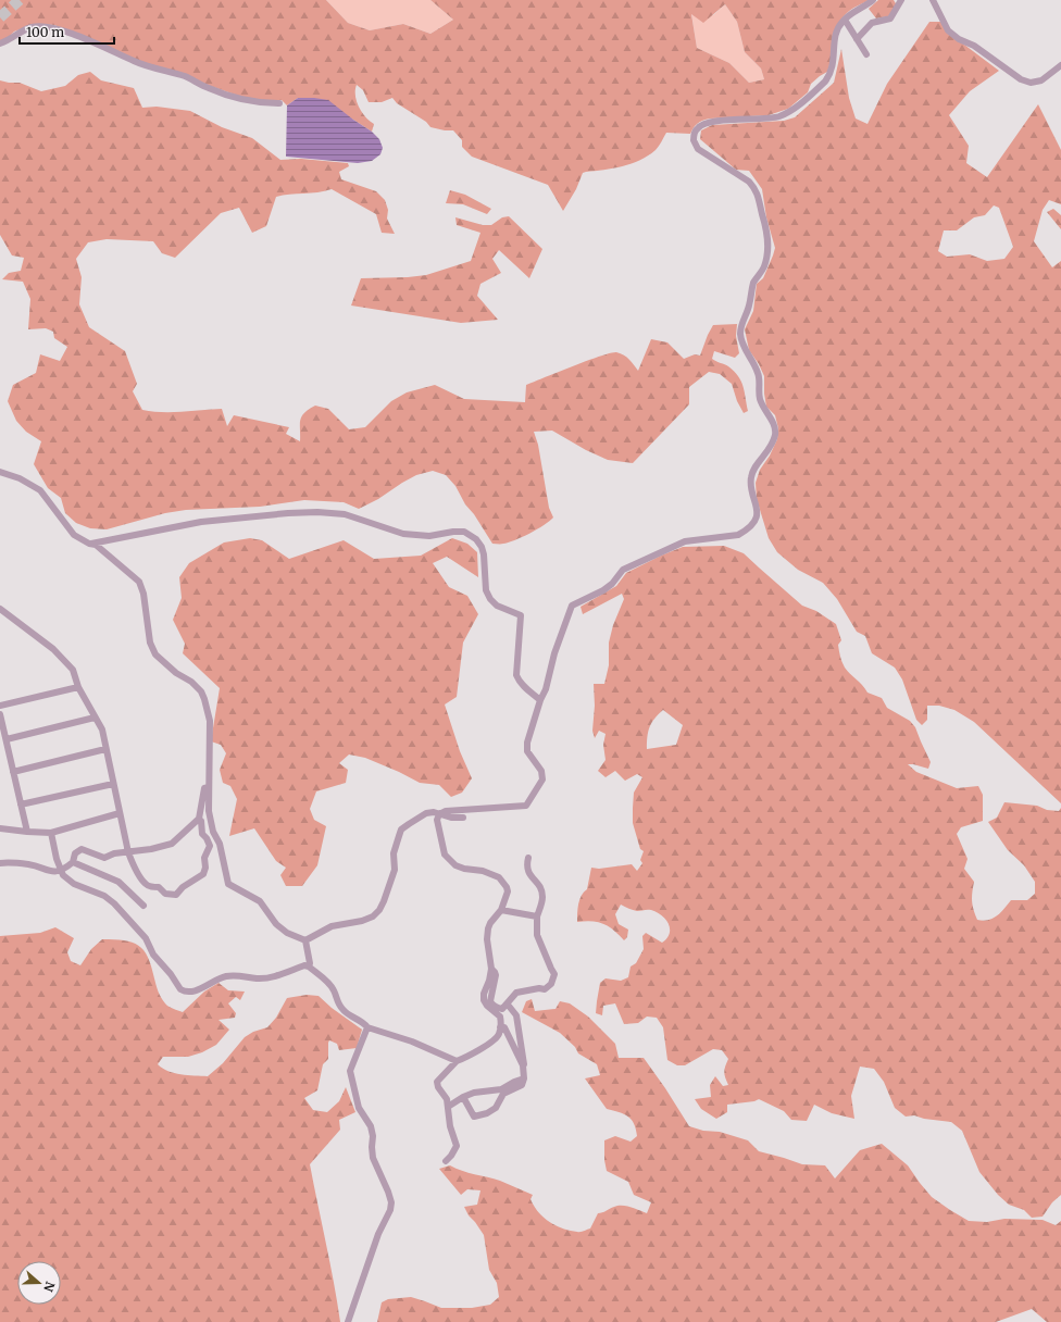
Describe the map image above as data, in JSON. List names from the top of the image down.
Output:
{
  "scale_bar": "100 m",
  "north": "right"
}
